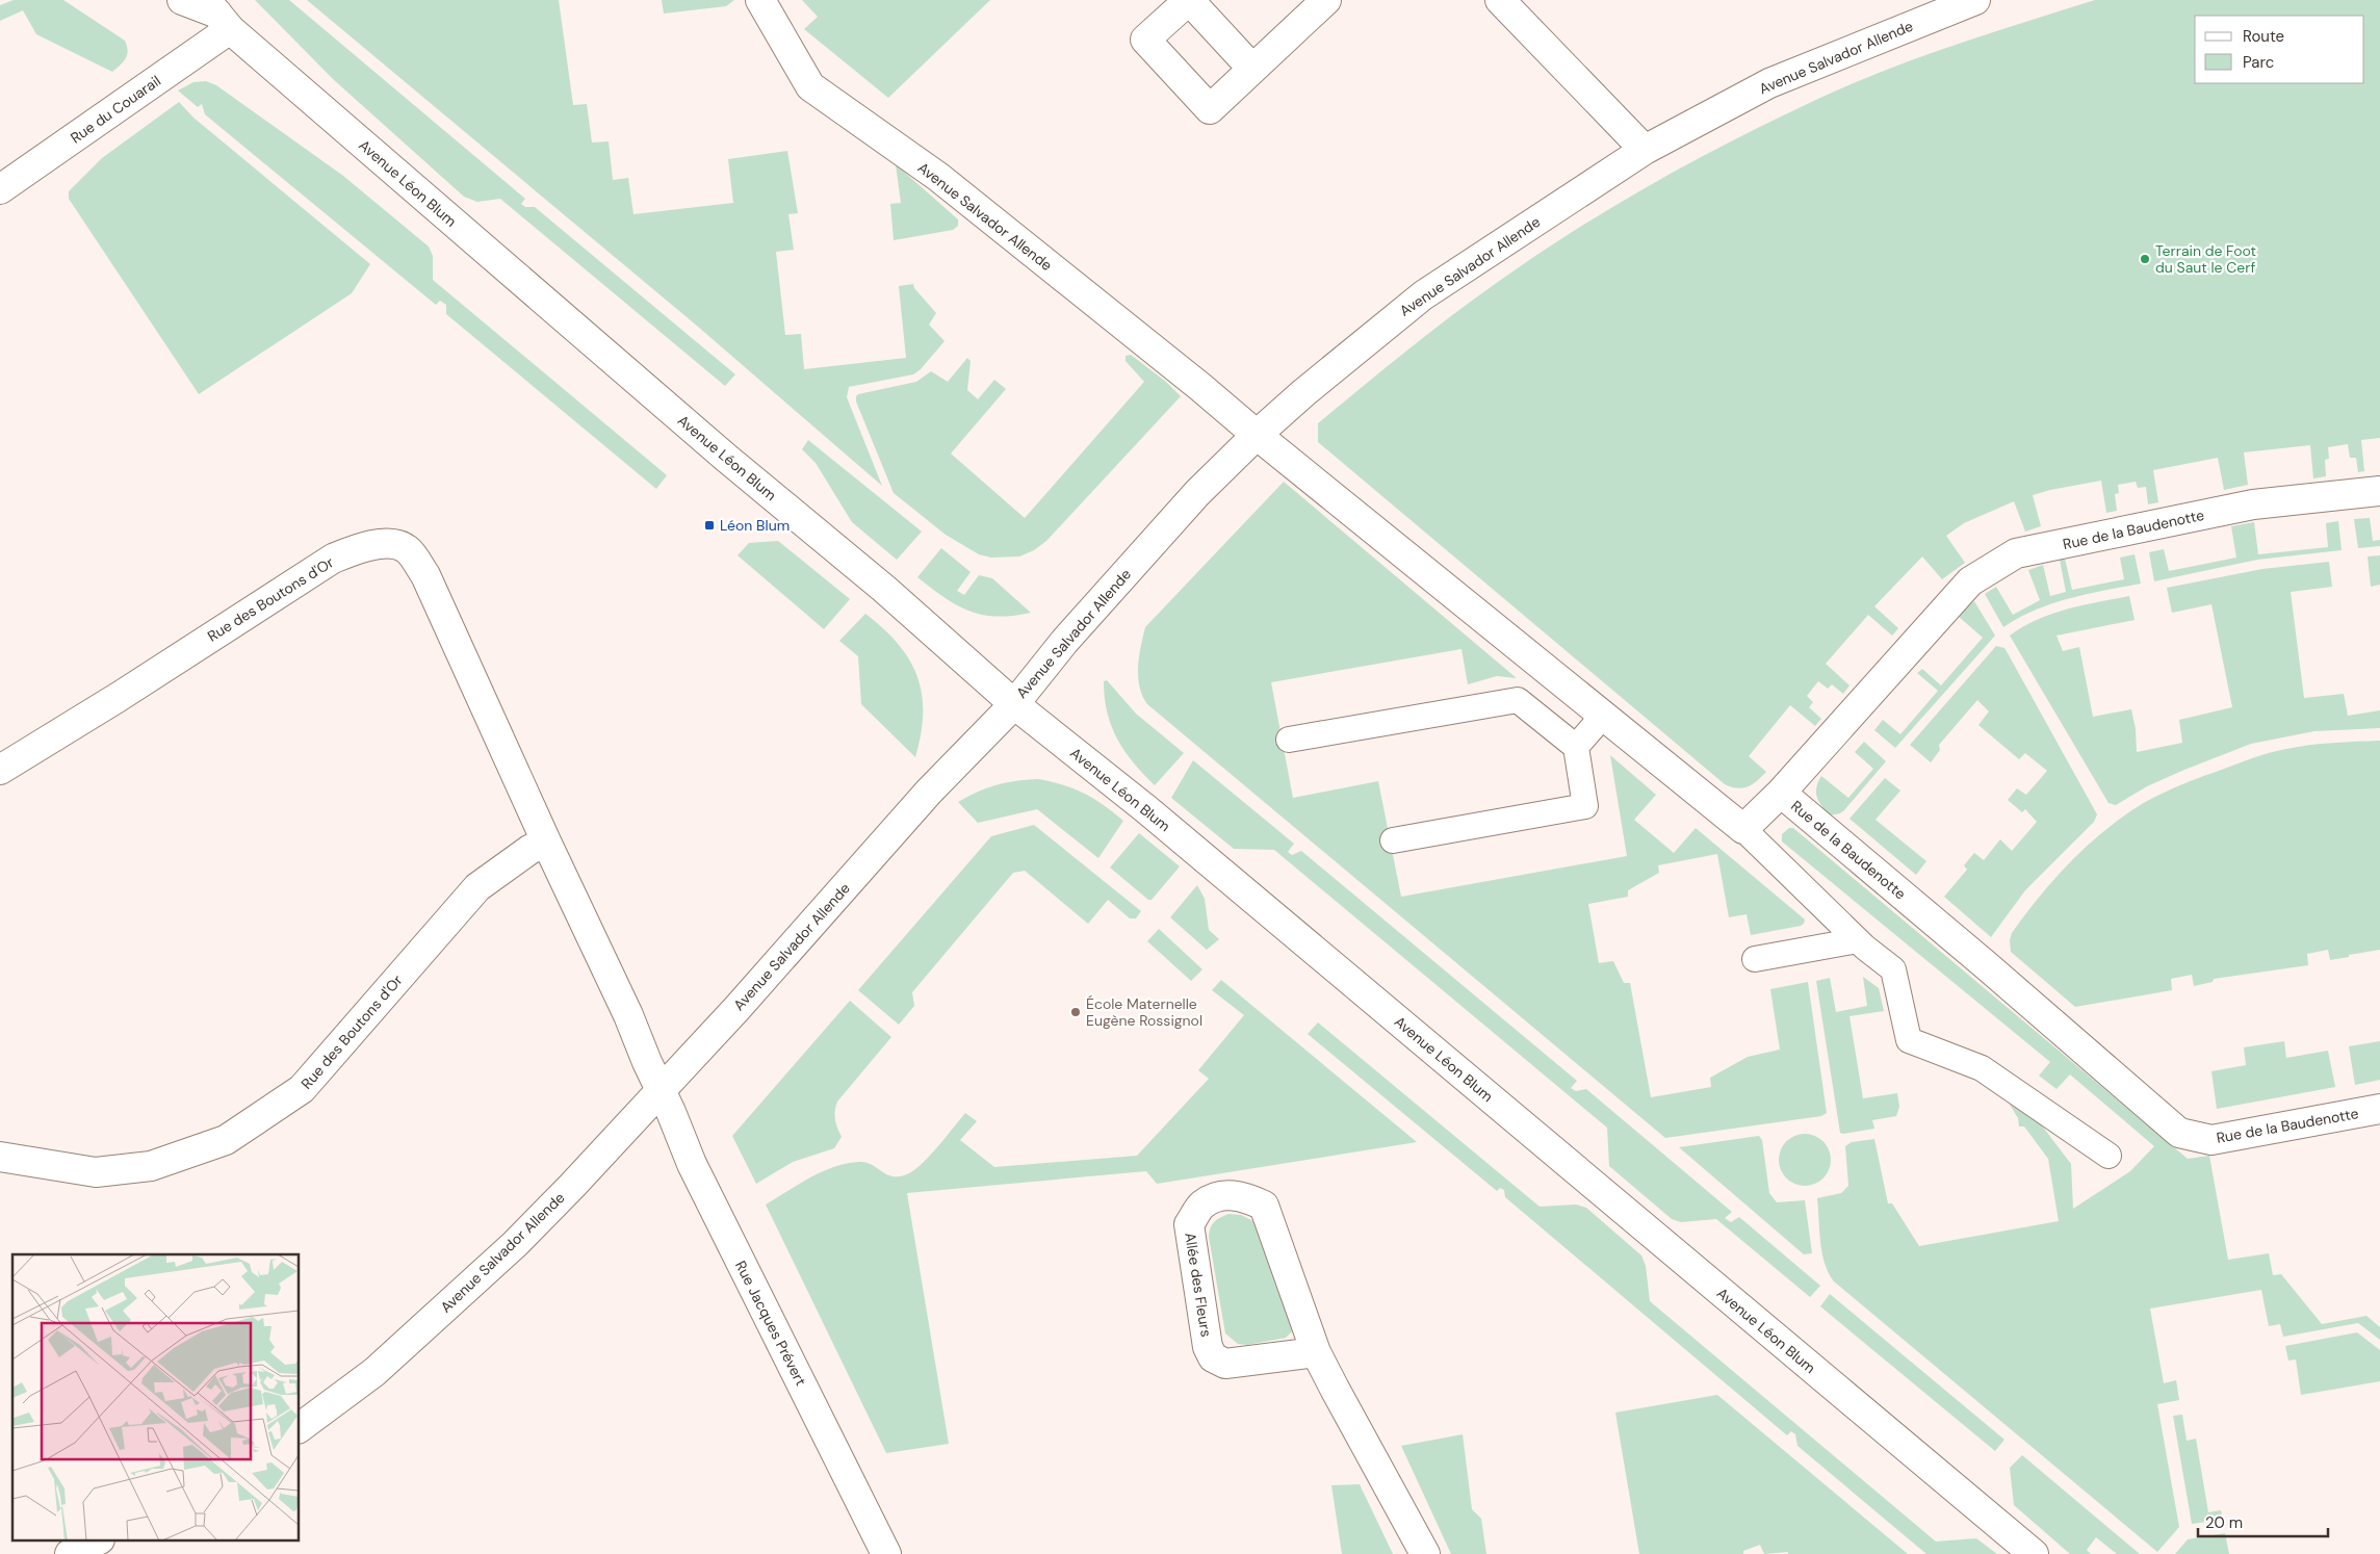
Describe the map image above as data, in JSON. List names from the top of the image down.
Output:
{
  "streets": {
    "street": [
      "Avenue Salvador Allende",
      "Rue du Couarail",
      "Avenue Léon Blum",
      "Rue de la Baudenotte",
      "Rue des Boutons d'Or",
      "Allée des Fleurs",
      "Rue Jacques Prévert"
    ]
  },
  "crossings": [
    ["Avenue Salvador Allende", "Avenue Léon Blum"],
    ["Avenue Salvador Allende", "Rue des Boutons d'Or"],
    ["Avenue Salvador Allende", "Rue Jacques Prévert"],
    ["Rue du Couarail", "Avenue Léon Blum"],
    ["Rue des Boutons d'Or", "Rue Jacques Prévert"]
  ],
  "places": {
    "other": ["Terrain de Foot du Saut le Cerf", "École Maternelle Eugène Rossignol"],
    "transit": ["Léon Blum"]
  },
  "legend": ["Route", "Parc"],
  "scale_bar": "20 m"
}
